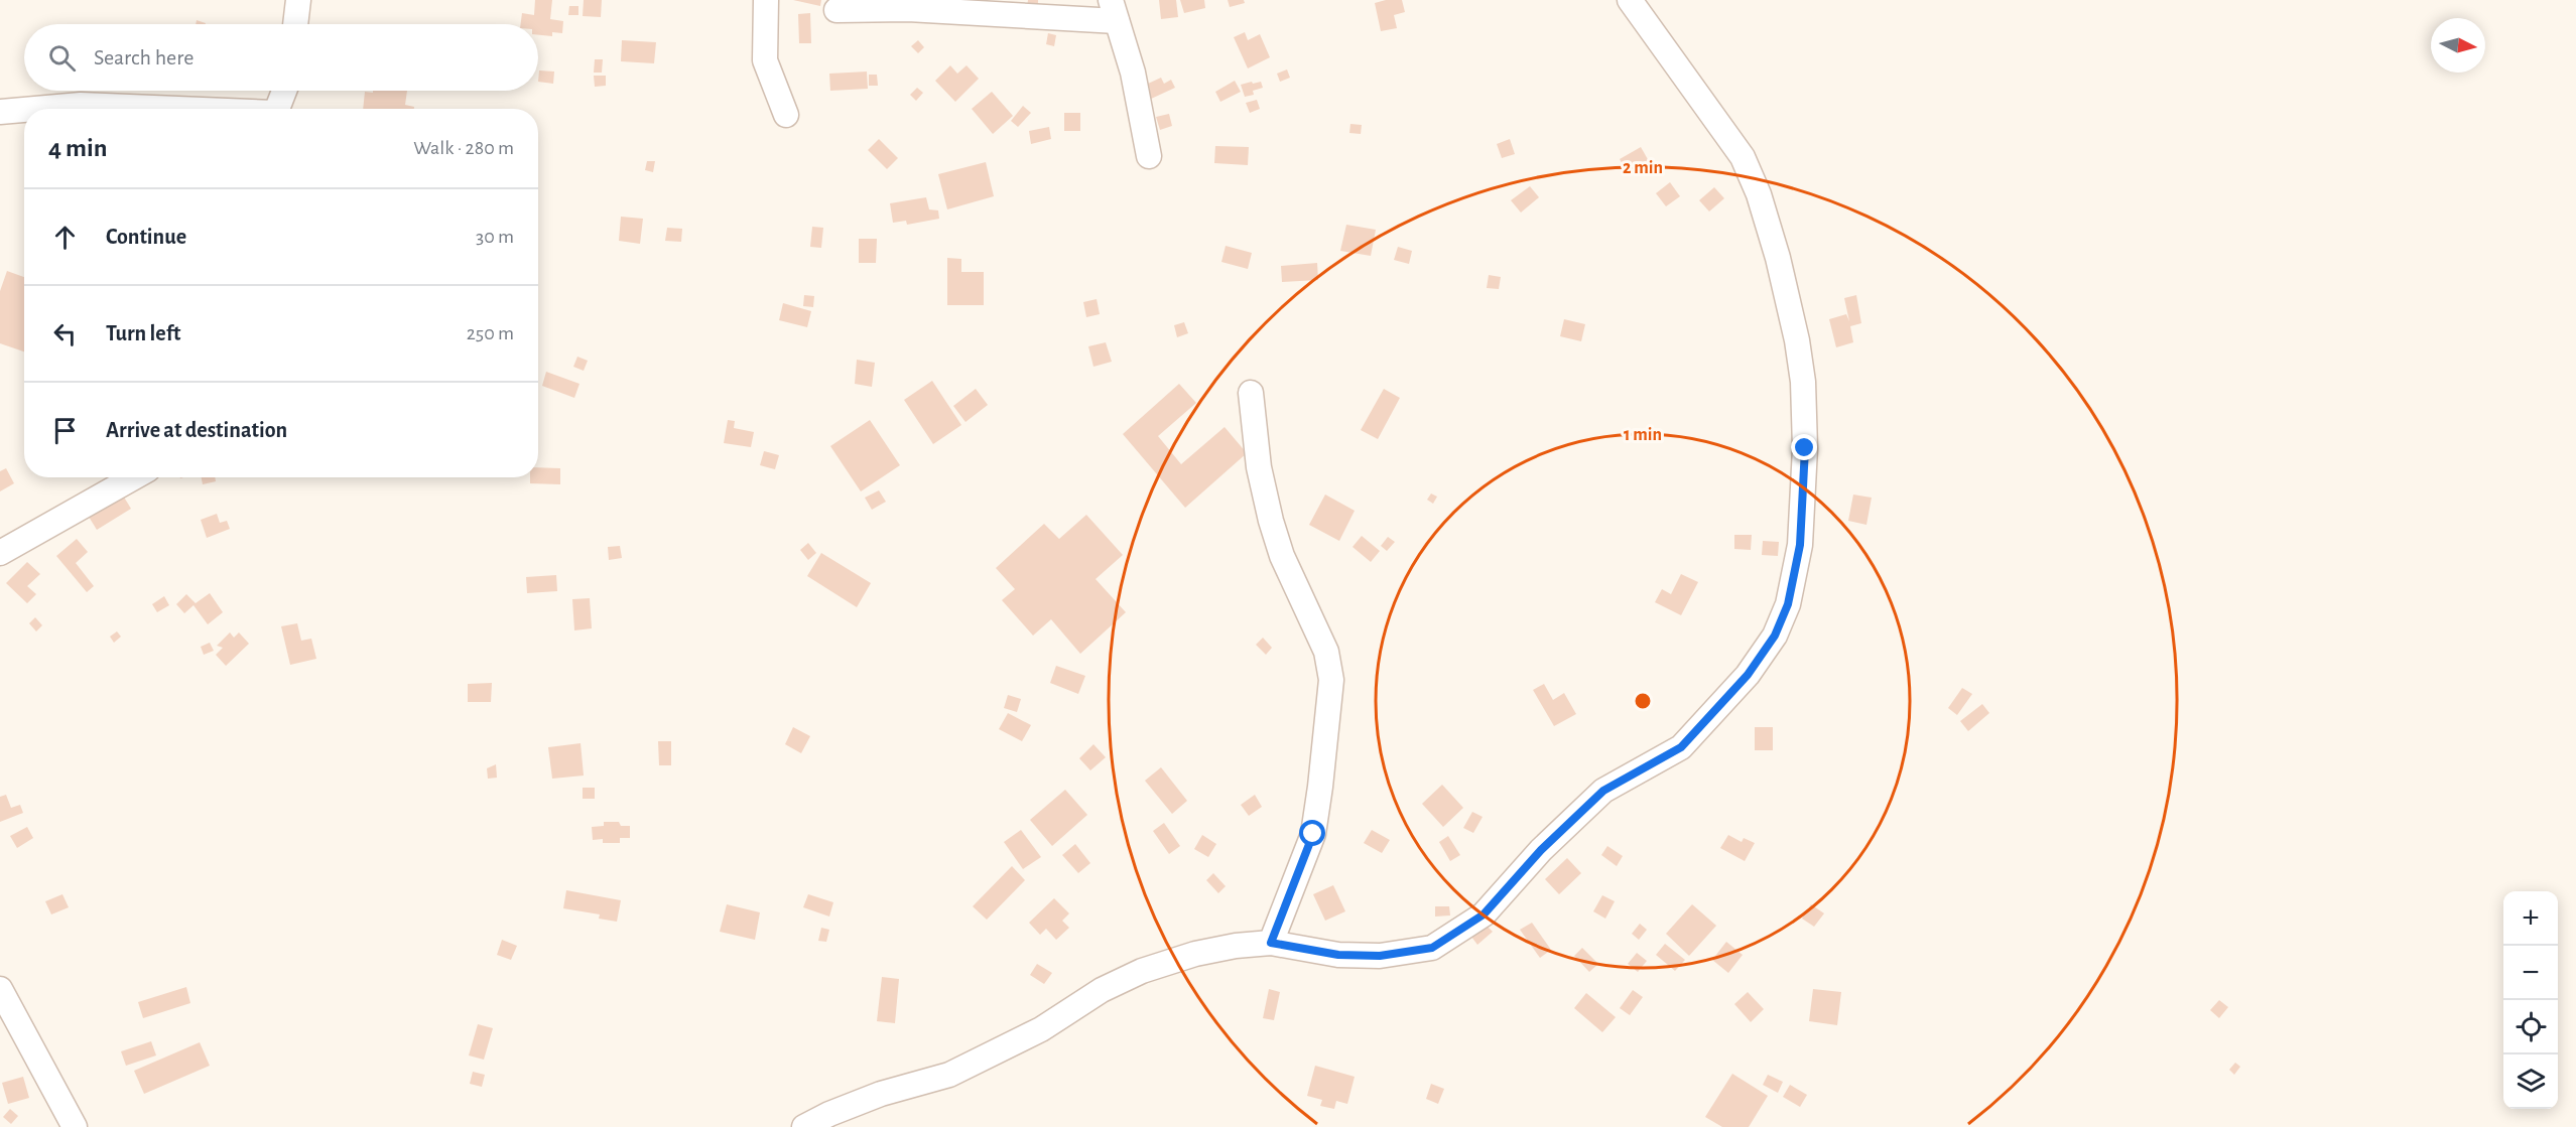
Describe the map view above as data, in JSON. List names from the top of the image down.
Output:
{
  "north": "right",
  "page": {
    "search": "Search here",
    "heading": ["4 min", "Walk · 280 m"],
    "list": [
      ["Continue", "30 m"],
      ["Turn left", "250 m"],
      "Arrive at destination"
    ],
    "map_buttons": ["+", "−"]
  },
  "rings": ["2 min", "1 min"]
}
